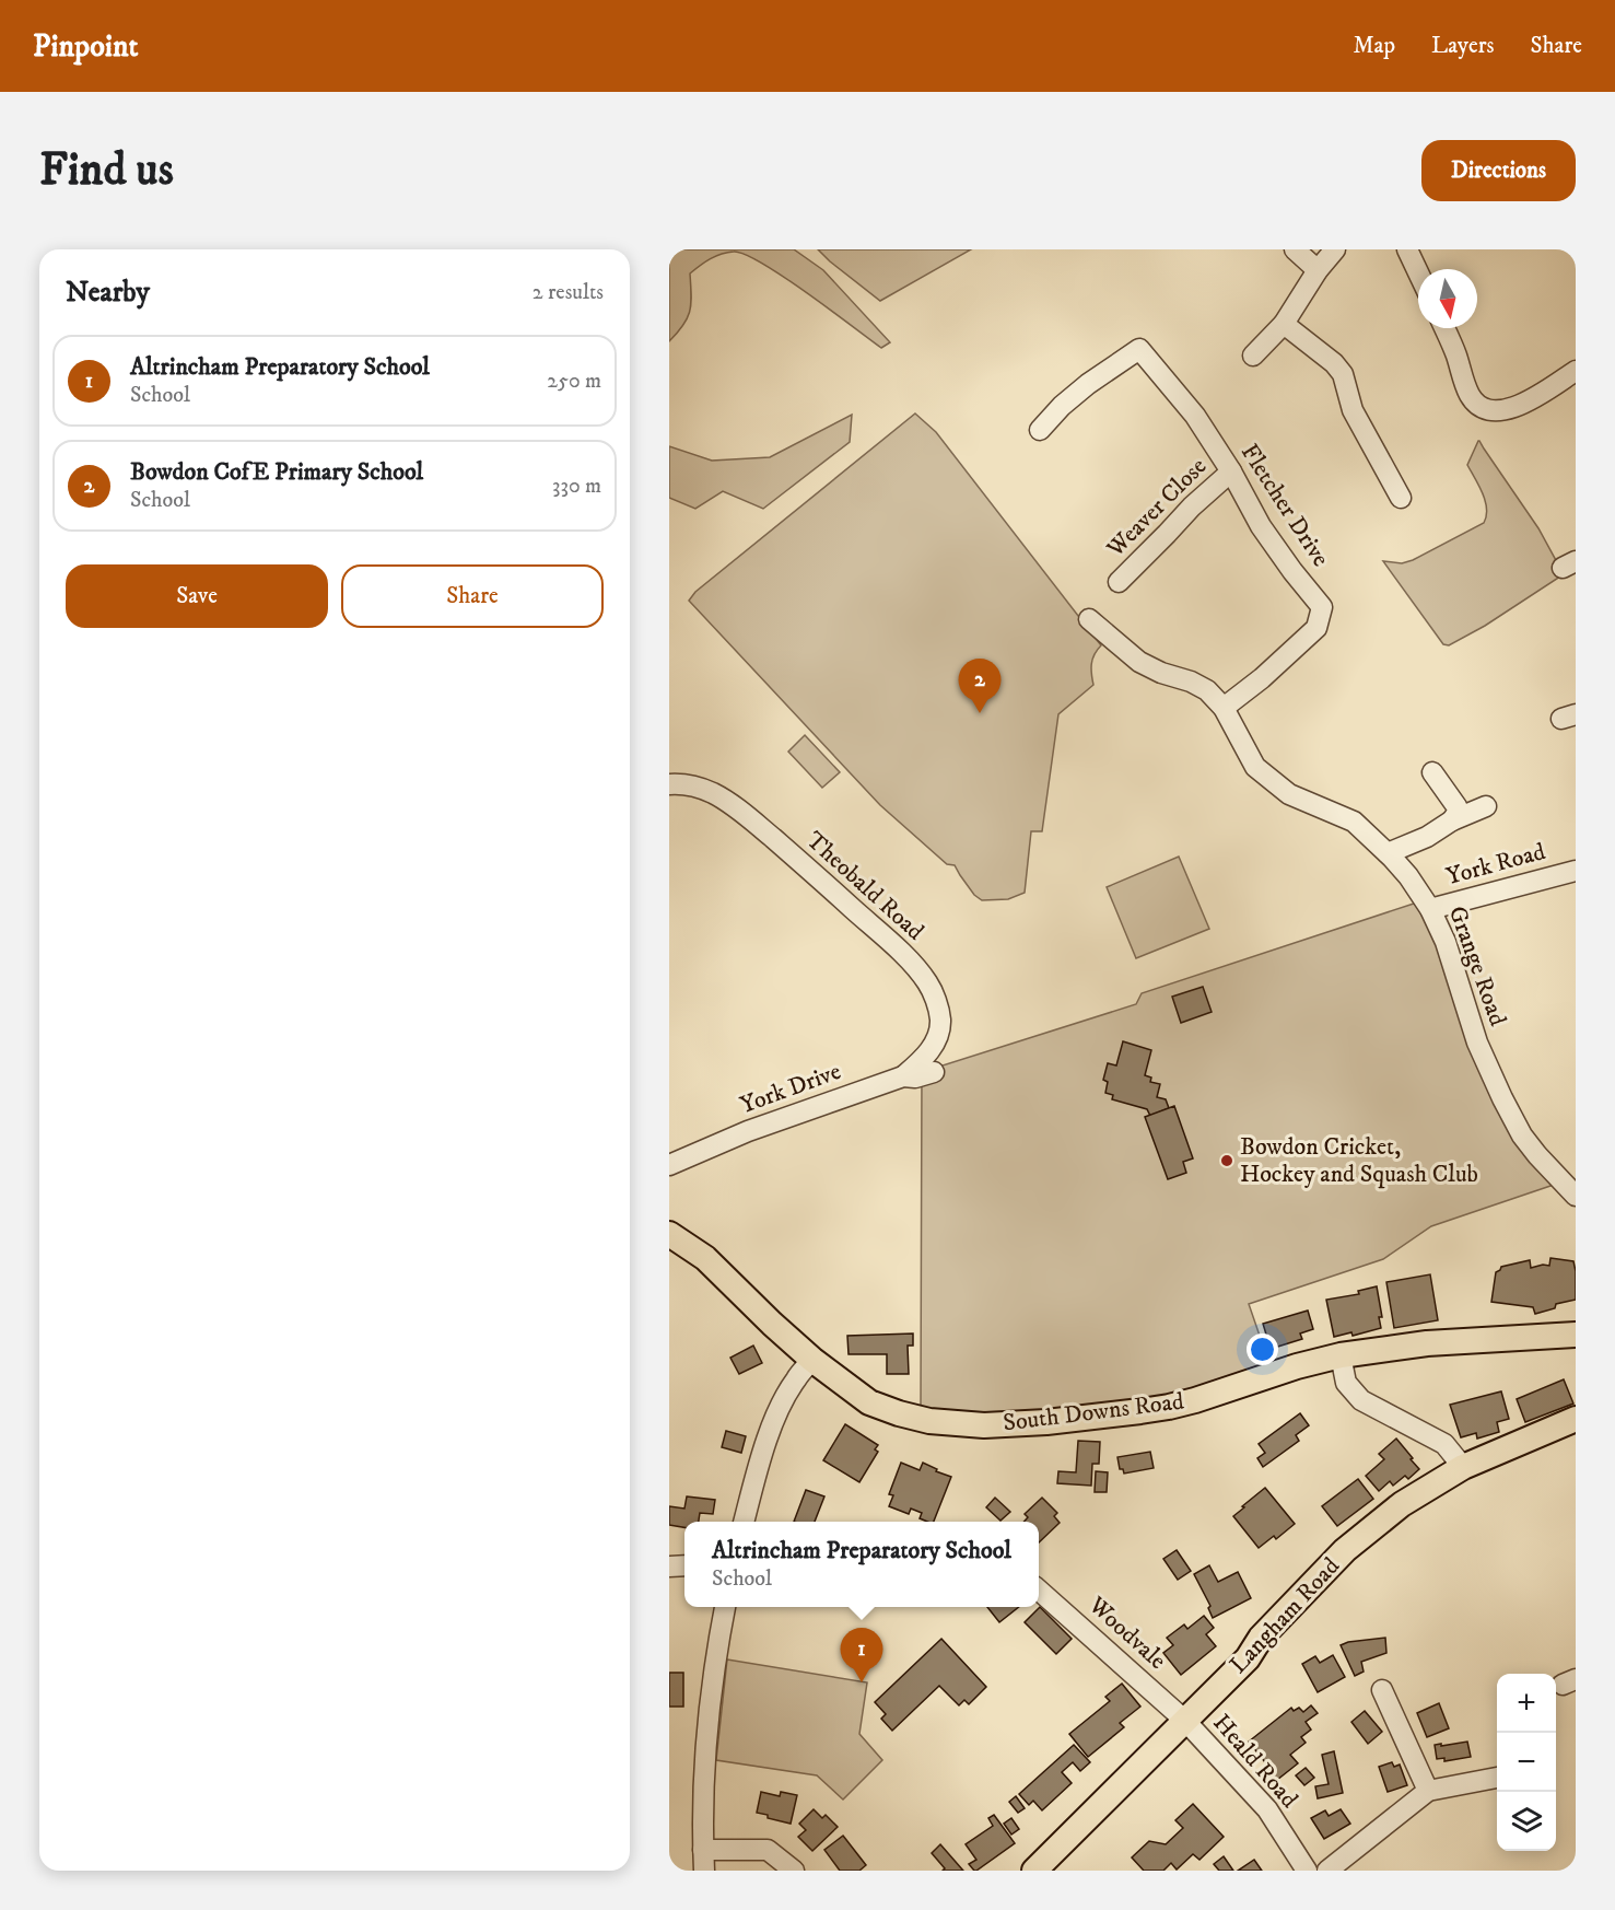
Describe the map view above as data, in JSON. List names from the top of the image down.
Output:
{
  "streets": {
    "main road": ["South Downs Road", "Langham Road"],
    "street": [
      "Fletcher Drive",
      "Weaver Close",
      "York Road",
      "Theobald Road",
      "Grange Road",
      "York Drive",
      "Woodvale",
      "Heald Road"
    ]
  },
  "crossings": [
    ["Fletcher Drive", "Weaver Close"],
    ["Fletcher Drive", "Grange Road"],
    ["York Road", "Grange Road"],
    ["Theobald Road", "York Drive"],
    ["Langham Road", "Woodvale"],
    ["Langham Road", "Heald Road"],
    ["Woodvale", "Heald Road"]
  ],
  "places": ["Bowdon Cricket, Hockey and Squash Club"],
  "north": "bottom",
  "page": {
    "header": "Pinpoint",
    "nav": ["Map", "Layers", "Share"],
    "buttons": [
      "Directions",
      ["Save", "Share"]
    ],
    "title": "Find us",
    "heading": ["Nearby", "2 results"],
    "list": [
      {
        "mark": "1",
        "name": "Altrincham Preparatory School",
        "note": "School",
        "value": "250 m"
      },
      {
        "mark": "2",
        "name": "Bowdon CofE Primary School",
        "note": "School",
        "value": "330 m"
      }
    ],
    "pins": ["2", "1"],
    "popup": ["Altrincham Preparatory School", "School"],
    "map_buttons": ["+", "−"]
  }
}
